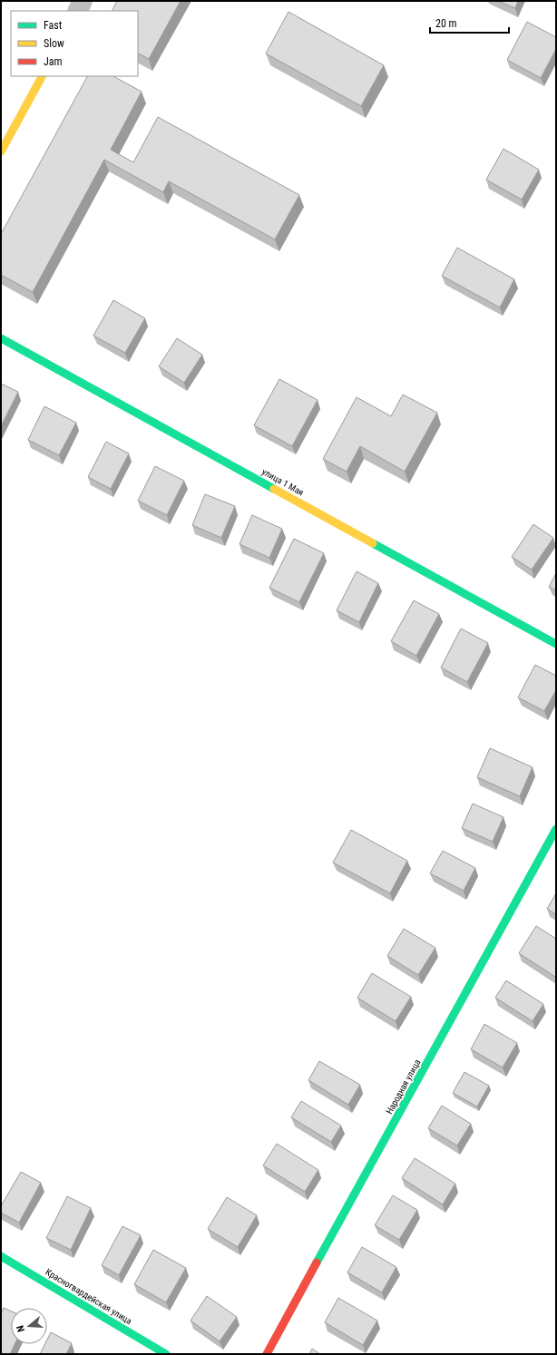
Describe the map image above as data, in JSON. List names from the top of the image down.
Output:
{
  "streets": {
    "street": ["улица 1 Мая", "Народная улица", "Красногвардейская улица"]
  },
  "legend": ["Fast", "Slow", "Jam"],
  "scale_bar": "20 m",
  "north": "left"
}
